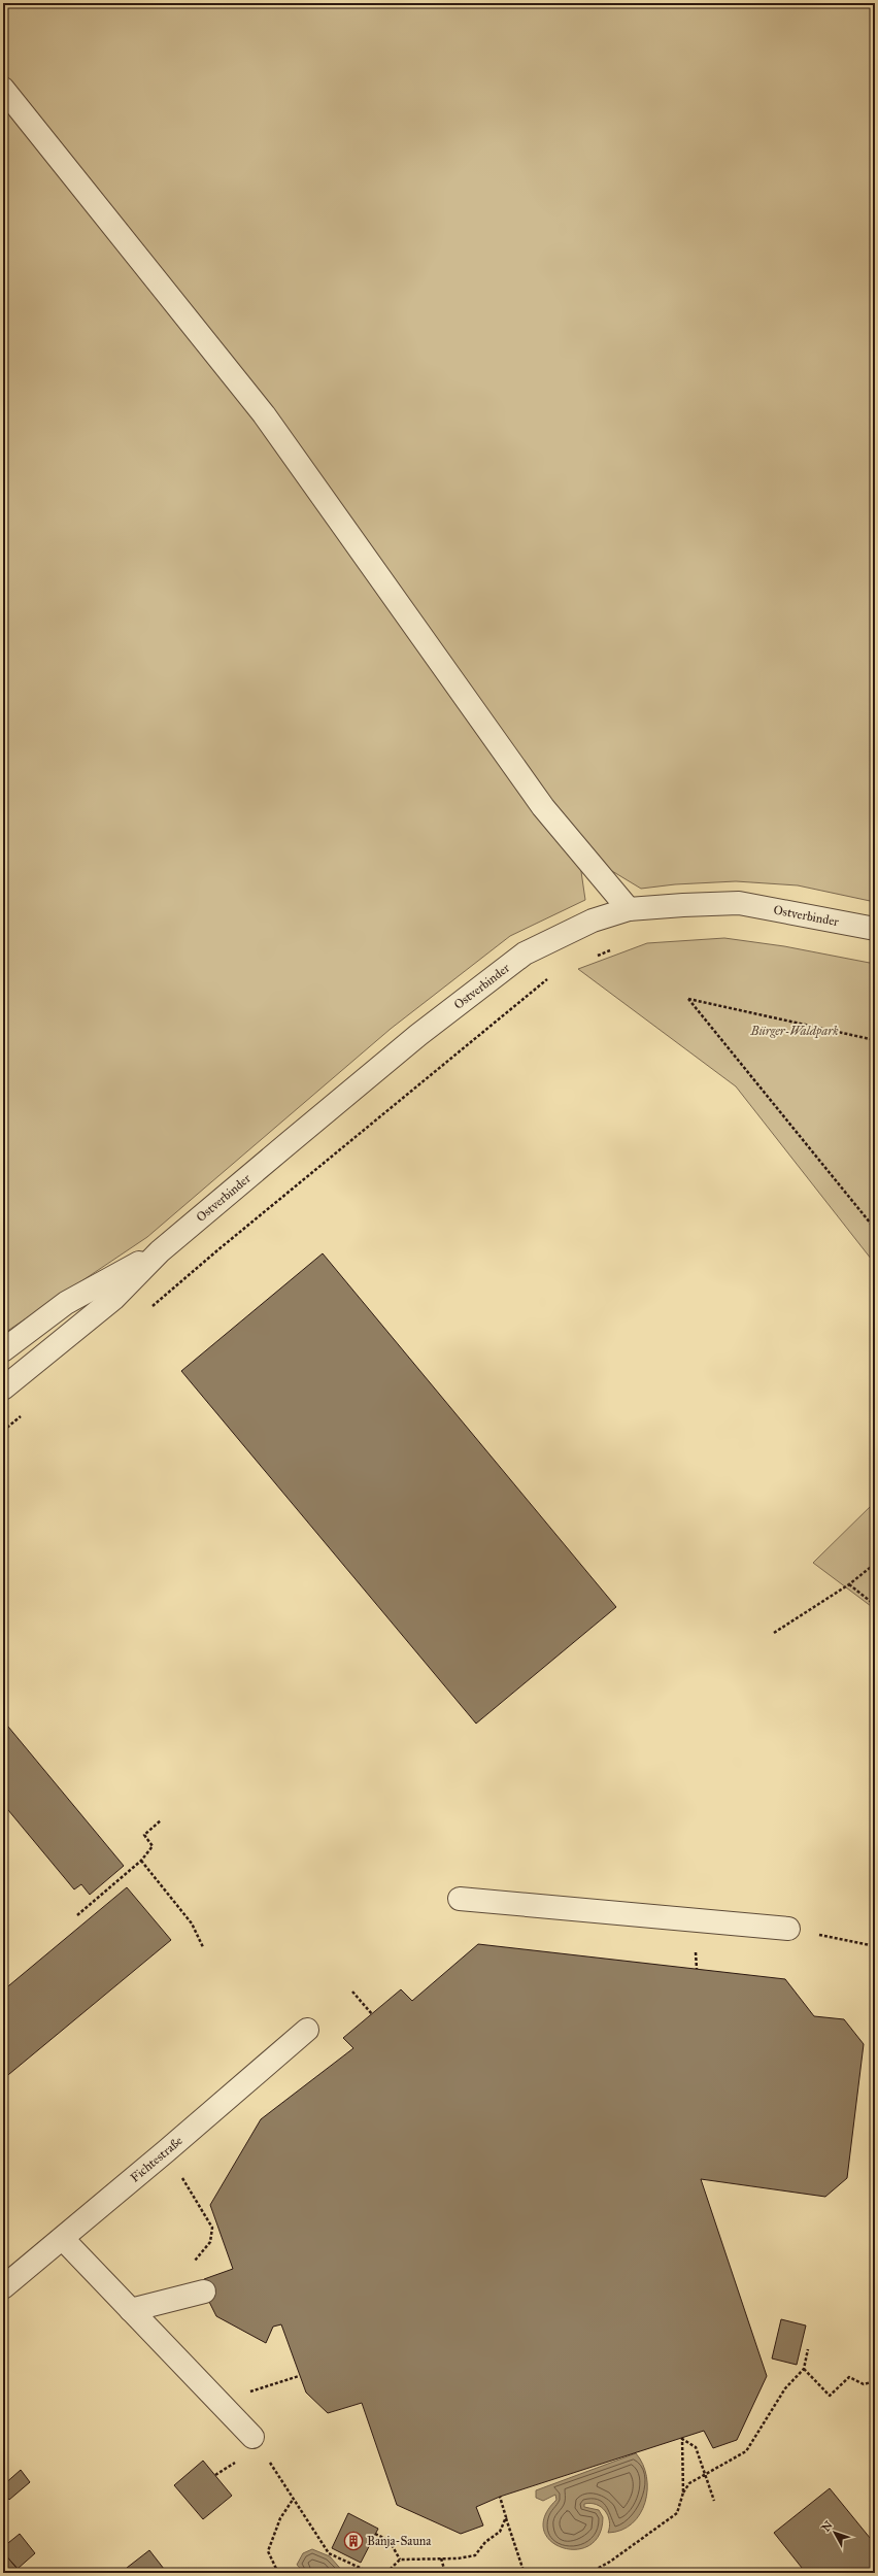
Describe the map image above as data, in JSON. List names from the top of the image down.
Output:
{
  "streets": {
    "street": ["Ostverbinder", "Fichtestraße"]
  },
  "parks": ["Bürger-Waldpark"],
  "places": {
    "building": ["Banja-Sauna"]
  },
  "north": "top left"
}
